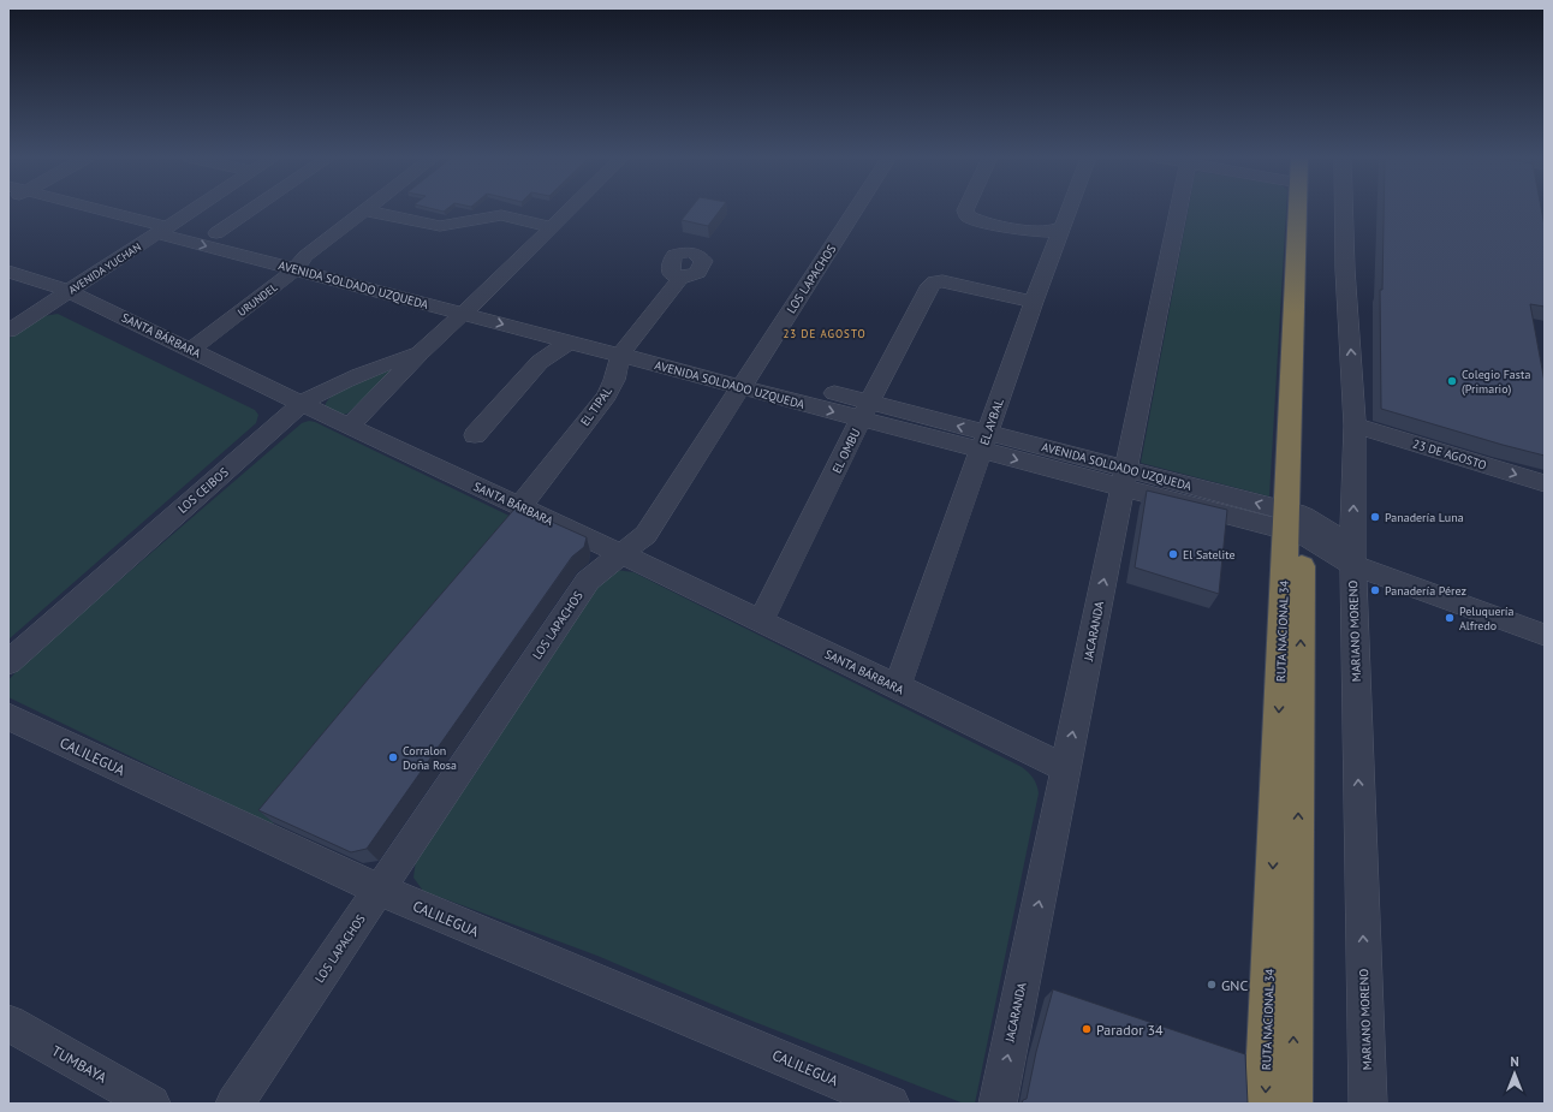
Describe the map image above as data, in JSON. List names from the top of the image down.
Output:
{
  "streets": {
    "highway": ["RUTA NACIONAL 34"],
    "street": [
      "AVENIDA YUCHAN",
      "LOS LAPACHOS",
      "AVENIDA SOLDADO UZQUEDA",
      "URUNDEL",
      "SANTA BÁRBARA",
      "EL TIPAL",
      "EL AYBAL",
      "EL OMBU",
      "23 DE AGOSTO",
      "LOS CEIBOS",
      "JACARANDA",
      "MARIANO MORENO",
      "CALILEGUA",
      "TUMBAYA"
    ]
  },
  "crossings": [
    ["AVENIDA YUCHAN", "AVENIDA SOLDADO UZQUEDA"],
    ["AVENIDA YUCHAN", "SANTA BÁRBARA"],
    ["LOS LAPACHOS", "AVENIDA SOLDADO UZQUEDA"],
    ["LOS LAPACHOS", "SANTA BÁRBARA"],
    ["LOS LAPACHOS", "CALILEGUA"],
    ["AVENIDA SOLDADO UZQUEDA", "URUNDEL"],
    ["AVENIDA SOLDADO UZQUEDA", "EL TIPAL"],
    ["AVENIDA SOLDADO UZQUEDA", "EL AYBAL"],
    ["AVENIDA SOLDADO UZQUEDA", "EL OMBU"],
    ["AVENIDA SOLDADO UZQUEDA", "LOS CEIBOS"],
    ["AVENIDA SOLDADO UZQUEDA", "JACARANDA"],
    ["AVENIDA SOLDADO UZQUEDA", "RUTA NACIONAL 34"],
    ["AVENIDA SOLDADO UZQUEDA", "MARIANO MORENO"],
    ["URUNDEL", "SANTA BÁRBARA"],
    ["SANTA BÁRBARA", "EL TIPAL"],
    ["SANTA BÁRBARA", "EL AYBAL"],
    ["SANTA BÁRBARA", "EL OMBU"],
    ["SANTA BÁRBARA", "LOS CEIBOS"],
    ["SANTA BÁRBARA", "JACARANDA"],
    ["EL AYBAL", "EL OMBU"],
    ["23 DE AGOSTO", "MARIANO MORENO"]
  ],
  "one_way": ["JACARANDA", "MARIANO MORENO"],
  "districts": ["23 DE AGOSTO"],
  "places": [
    "Colegio Fasta (Primario)",
    "Panadería Luna",
    "El Satelite",
    "Panadería Pérez",
    "Peluquería Alfredo",
    "Corralon Doña Rosa",
    "GNC",
    "Parador 34"
  ],
  "north": "top"
}
